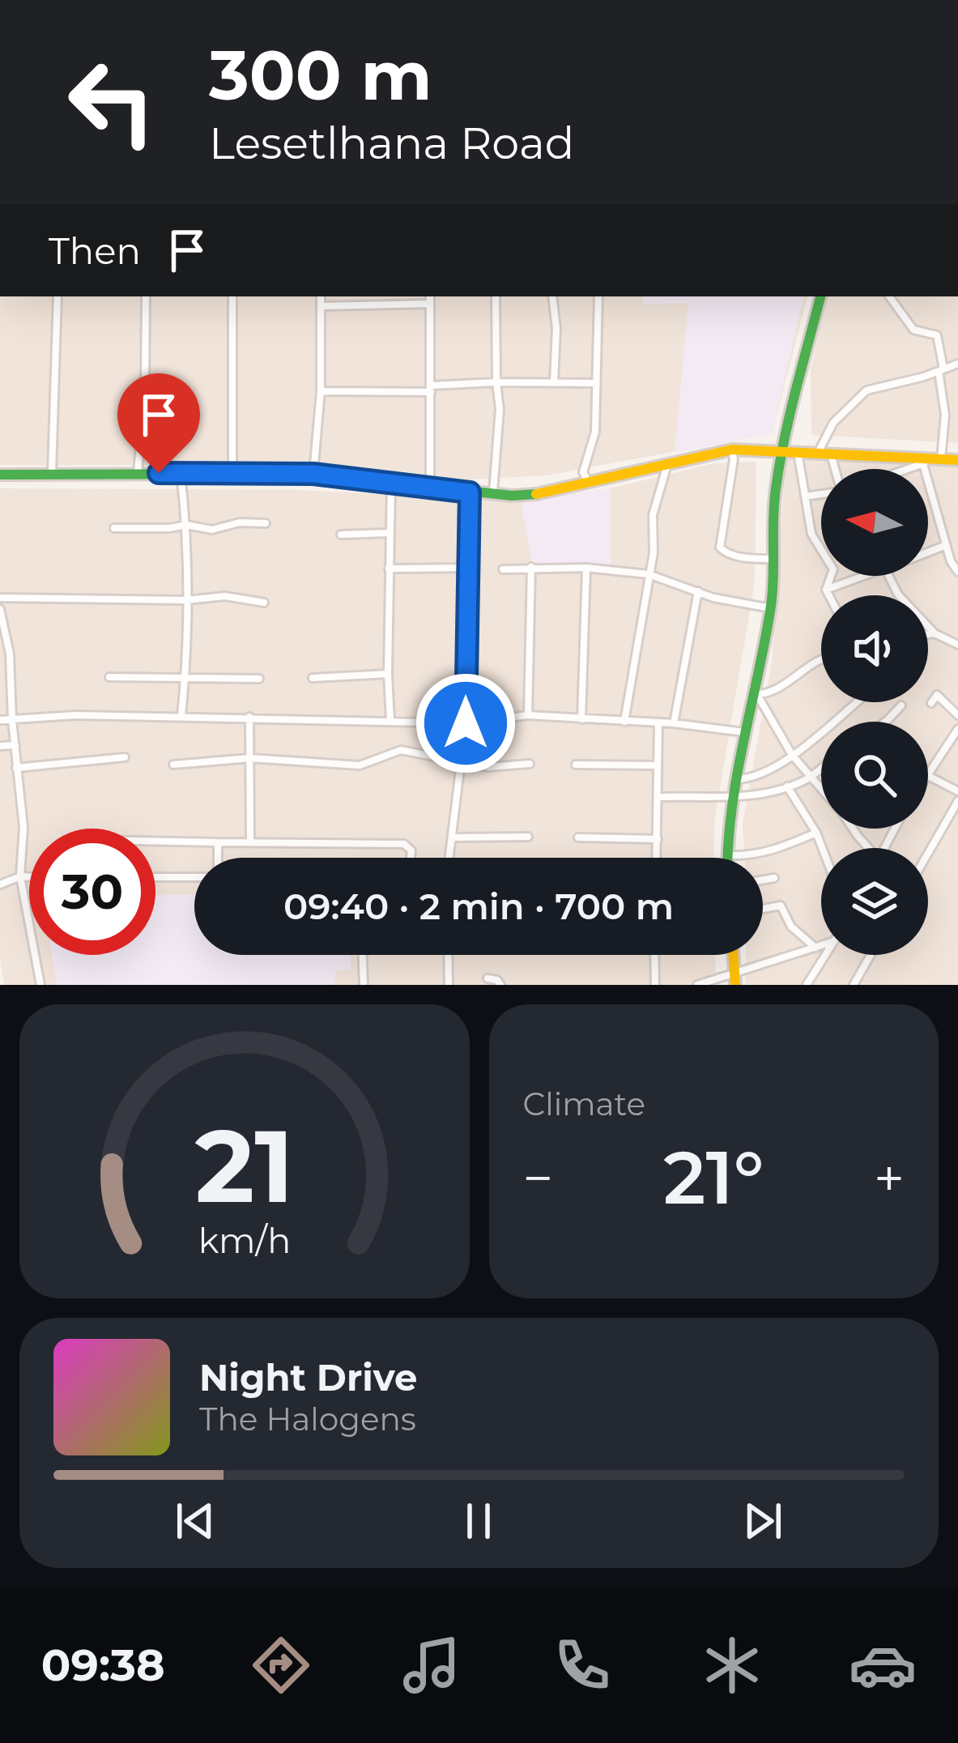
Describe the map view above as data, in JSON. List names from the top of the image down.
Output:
{
  "north": "left",
  "page": {
    "turn": ["300 m", "Lesetlhana Road"],
    "then": "Then",
    "limit": "30",
    "trip": "09:40 · 2 min · 700 m",
    "tile": "Climate",
    "heat": ["−", "21°", "+"],
    "song": ["Night Drive", "The Halogens"],
    "tabs": "09:38",
    "gauge": ["21", "km/h"]
  }
}
